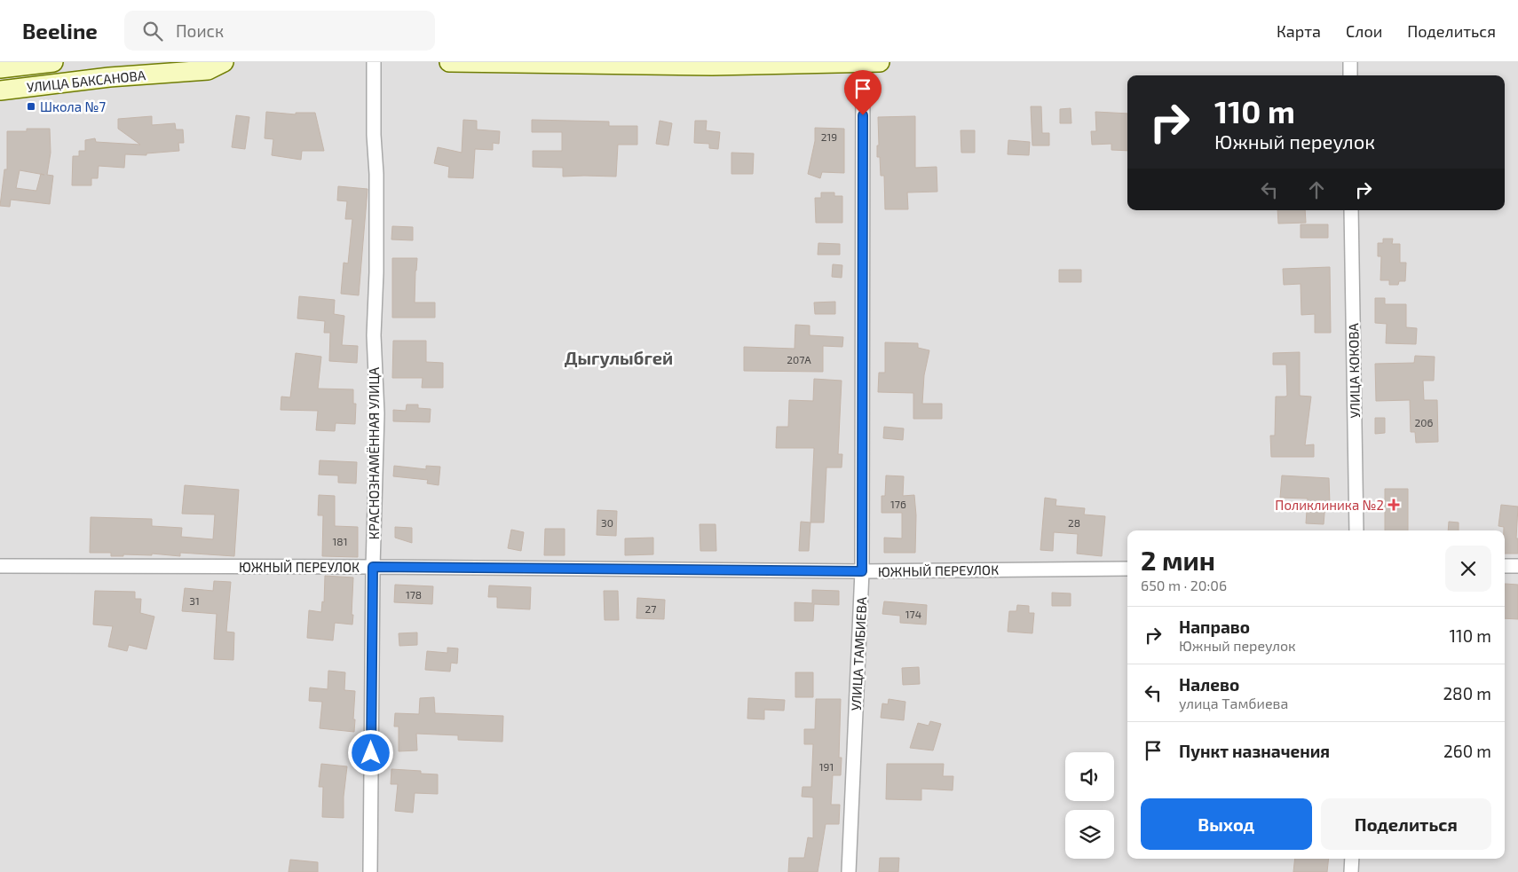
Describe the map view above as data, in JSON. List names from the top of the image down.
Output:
{
  "streets": {
    "main road": ["УЛИЦА БАКСАНОВА"],
    "street": [
      "УЛИЦА КОКОВА",
      "КРАСНОЗНАМЁННАЯ УЛИЦА",
      "ЮЖНЫЙ ПЕРЕУЛОК",
      "УЛИЦА ТАМБИЕВА"
    ]
  },
  "crossings": [
    ["КРАСНОЗНАМЁННАЯ УЛИЦА", "ЮЖНЫЙ ПЕРЕУЛОК"],
    ["ЮЖНЫЙ ПЕРЕУЛОК", "УЛИЦА ТАМБИЕВА"]
  ],
  "districts": ["Дыгулыбгей"],
  "places": {
    "transit": ["Школа №7"],
    "health": ["Поликлиника №2"]
  },
  "house_numbers": [
    "219",
    "207А",
    "206",
    "176",
    "30",
    "28",
    "181",
    "178",
    "31",
    "27",
    "174",
    "191"
  ],
  "page": {
    "header": "Beeline",
    "search": "Поиск",
    "nav": ["Карта", "Слои", "Поделиться"],
    "turn": ["110 m", "Южный переулок"],
    "heading": ["2 мин", "650 m · 20:06"],
    "list": [
      {
        "name": "Направо",
        "note": "Южный переулок",
        "value": "110 m"
      },
      {
        "name": "Налево",
        "note": "улица Тамбиева",
        "value": "280 m"
      },
      {
        "name": "Пункт назначения",
        "value": "260 m"
      }
    ],
    "buttons": ["Выход", "Поделиться"]
  }
}
